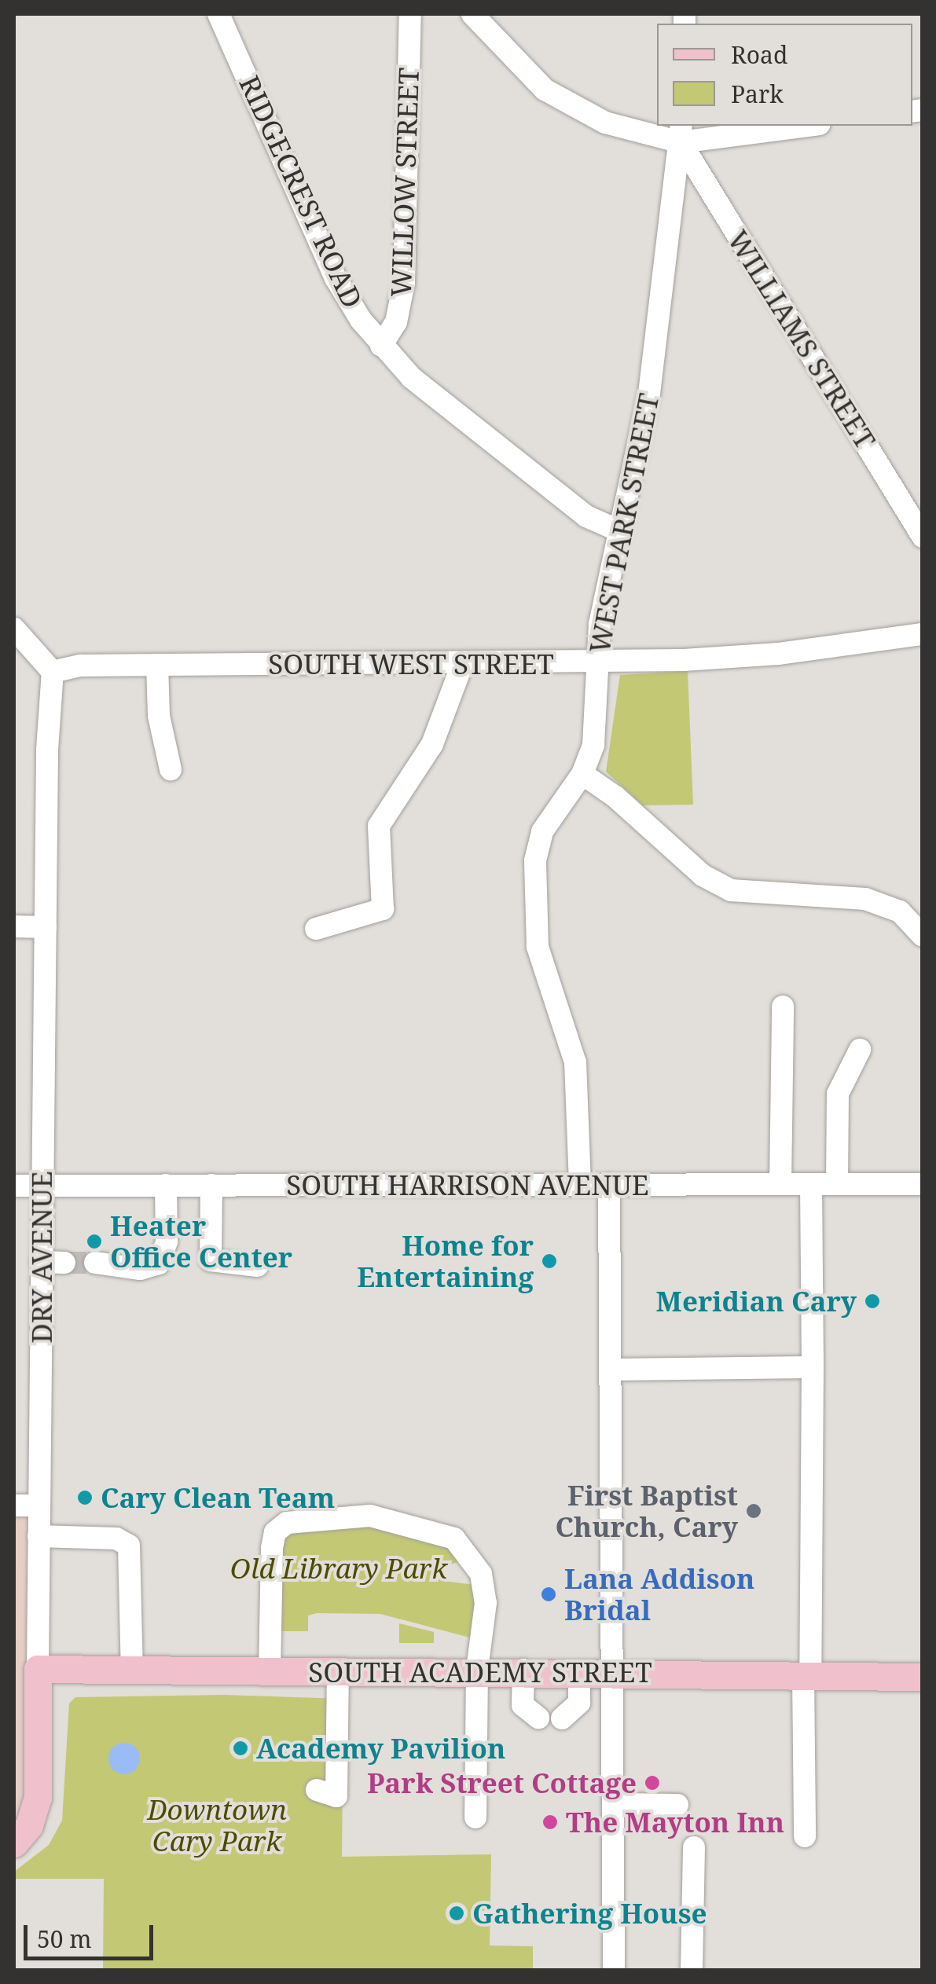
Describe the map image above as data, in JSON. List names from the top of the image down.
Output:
{
  "streets": {
    "main road": ["DRY AVENUE", "SOUTH ACADEMY STREET"],
    "street": [
      "WILLOW STREET",
      "RIDGECREST ROAD",
      "WILLIAMS STREET",
      "WEST PARK STREET",
      "SOUTH WEST STREET",
      "SOUTH HARRISON AVENUE"
    ]
  },
  "crossings": [
    ["WILLOW STREET", "RIDGECREST ROAD"],
    ["RIDGECREST ROAD", "WEST PARK STREET"],
    ["WILLIAMS STREET", "WEST PARK STREET"],
    ["WEST PARK STREET", "SOUTH WEST STREET"],
    ["WEST PARK STREET", "SOUTH HARRISON AVENUE"],
    ["SOUTH WEST STREET", "DRY AVENUE"],
    ["SOUTH HARRISON AVENUE", "DRY AVENUE"],
    ["DRY AVENUE", "SOUTH ACADEMY STREET"]
  ],
  "parks": ["Old Library Park", "Downtown Cary Park"],
  "places": [
    "Heater Office Center",
    "Home for Entertaining",
    "Meridian Cary",
    "Cary Clean Team",
    "First Baptist Church, Cary",
    "Lana Addison Bridal",
    "Academy Pavilion",
    "Park Street Cottage",
    "The Mayton Inn",
    "Gathering House"
  ],
  "legend": ["Road", "Park"],
  "scale_bar": "50 m"
}
